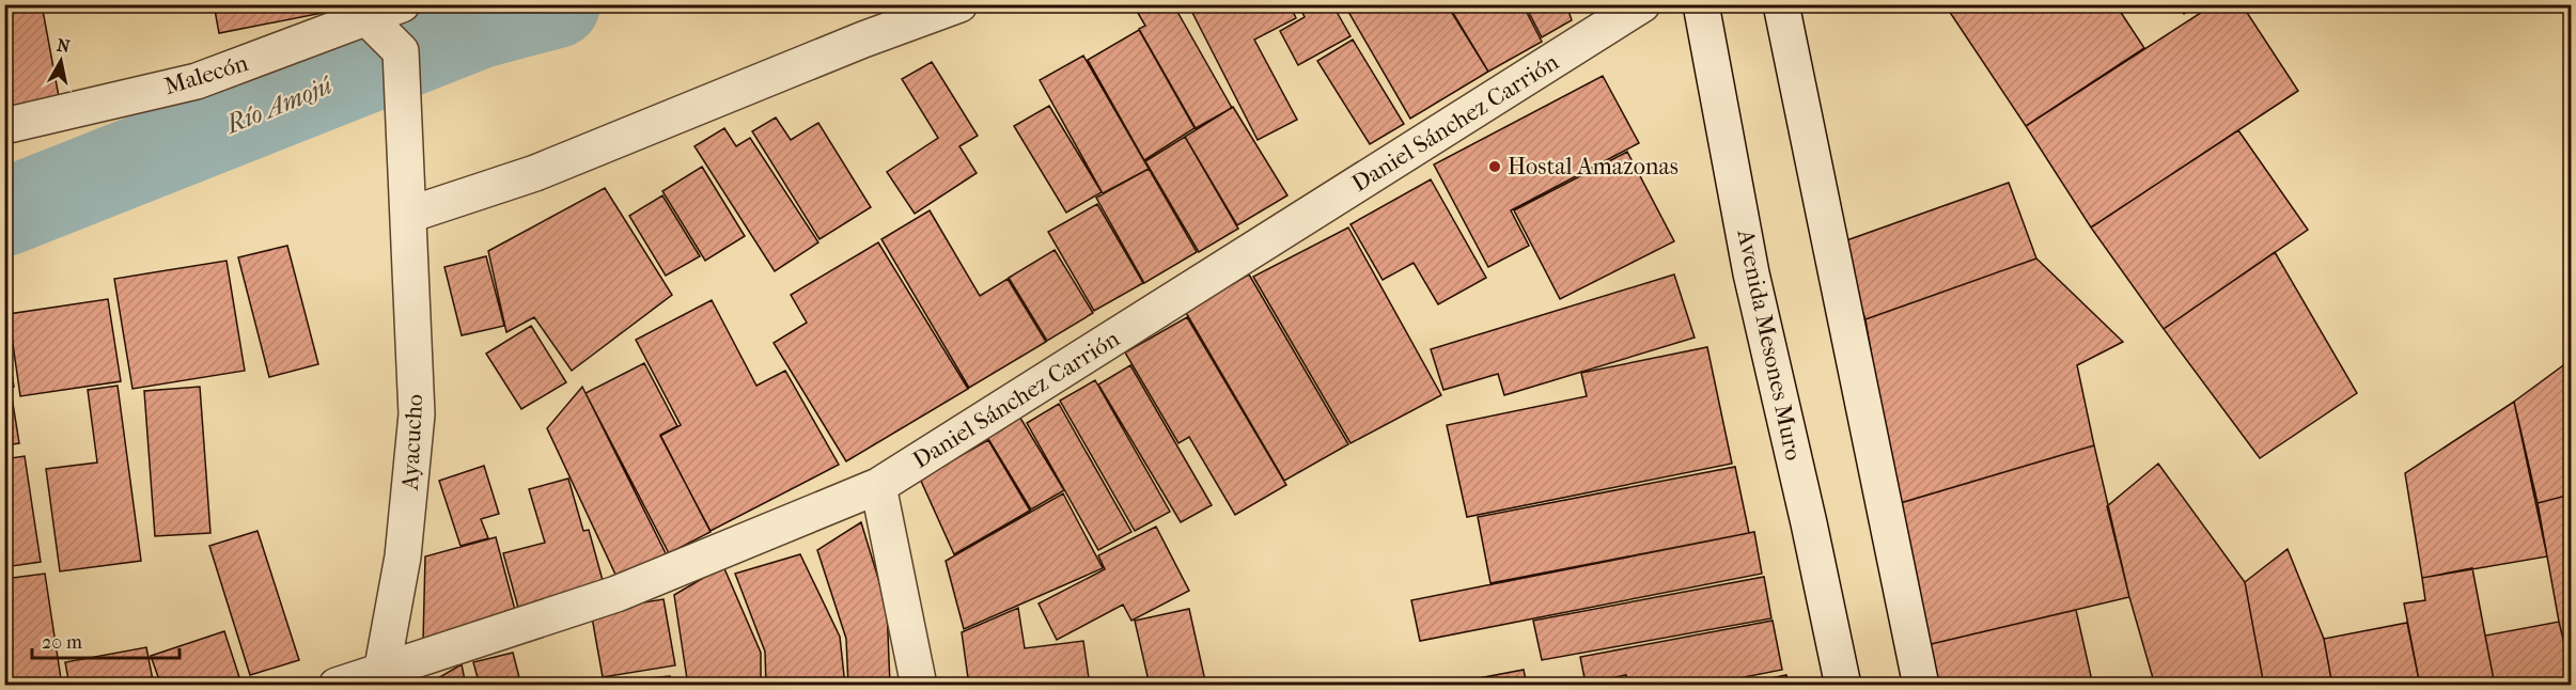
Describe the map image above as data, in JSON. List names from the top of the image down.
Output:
{
  "streets": {
    "street": [
      "Malecón",
      "Daniel Sánchez Carrión",
      "Avenida Mesones Muro",
      "Ayacucho"
    ]
  },
  "crossings": [
    ["Malecón", "Ayacucho"],
    ["Daniel Sánchez Carrión", "Ayacucho"]
  ],
  "water": ["Río Amojú"],
  "places": ["Hostal Amazonas"],
  "scale_bar": "20 m",
  "north": "top"
}
